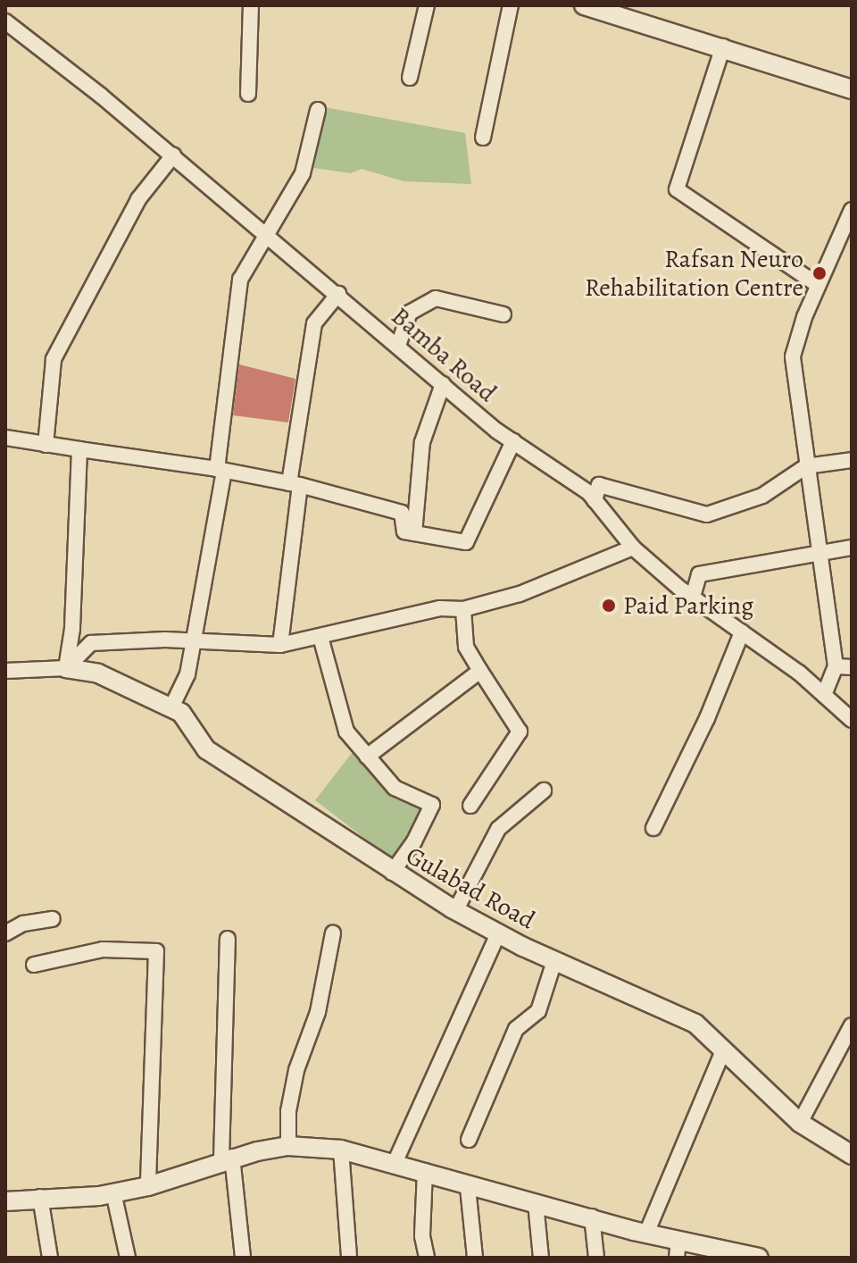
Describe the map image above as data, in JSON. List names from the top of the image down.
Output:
{
  "streets": {
    "street": ["Bamba Road", "Gulabad Road"]
  },
  "places": ["Rafsan Neuro Rehabilitation Centre", "Paid Parking"]
}
